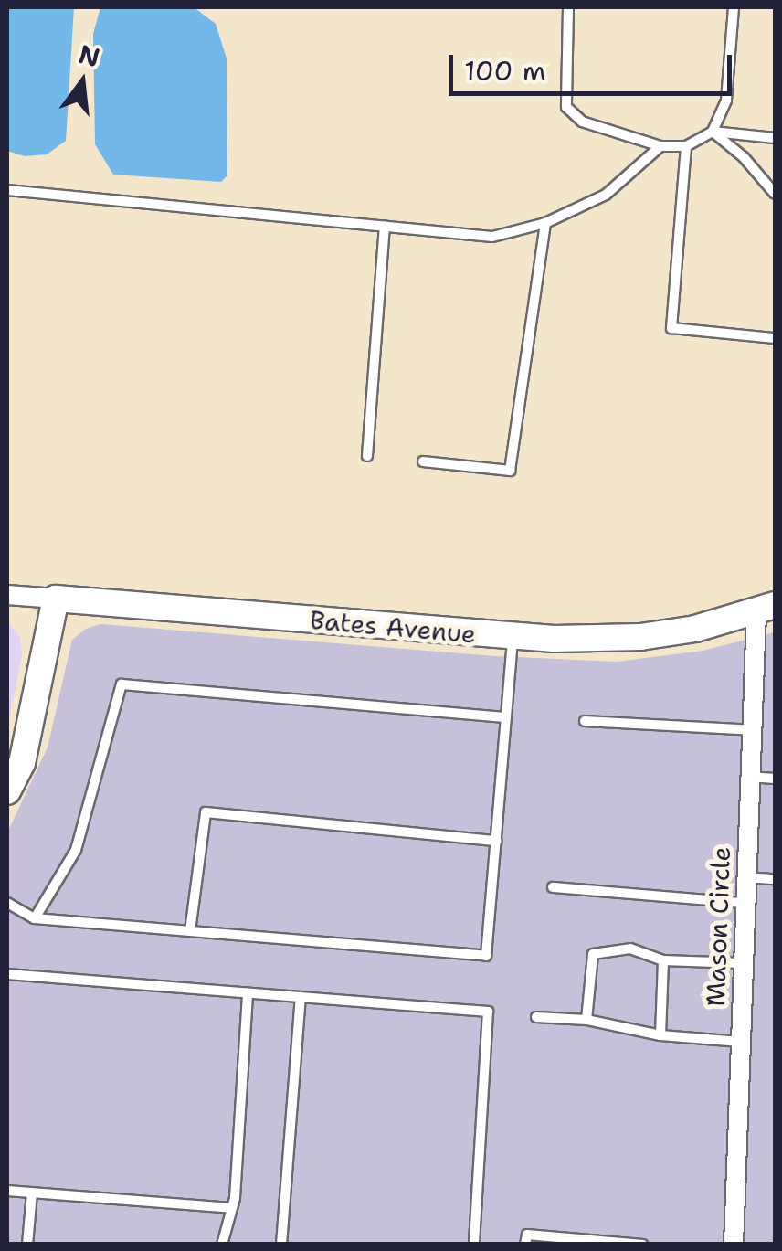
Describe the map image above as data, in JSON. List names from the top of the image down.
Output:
{
  "streets": {
    "street": ["Bates Avenue", "Mason Circle"]
  },
  "crossings": [
    ["Bates Avenue", "Mason Circle"]
  ],
  "scale_bar": "100 m",
  "north": "top"
}
